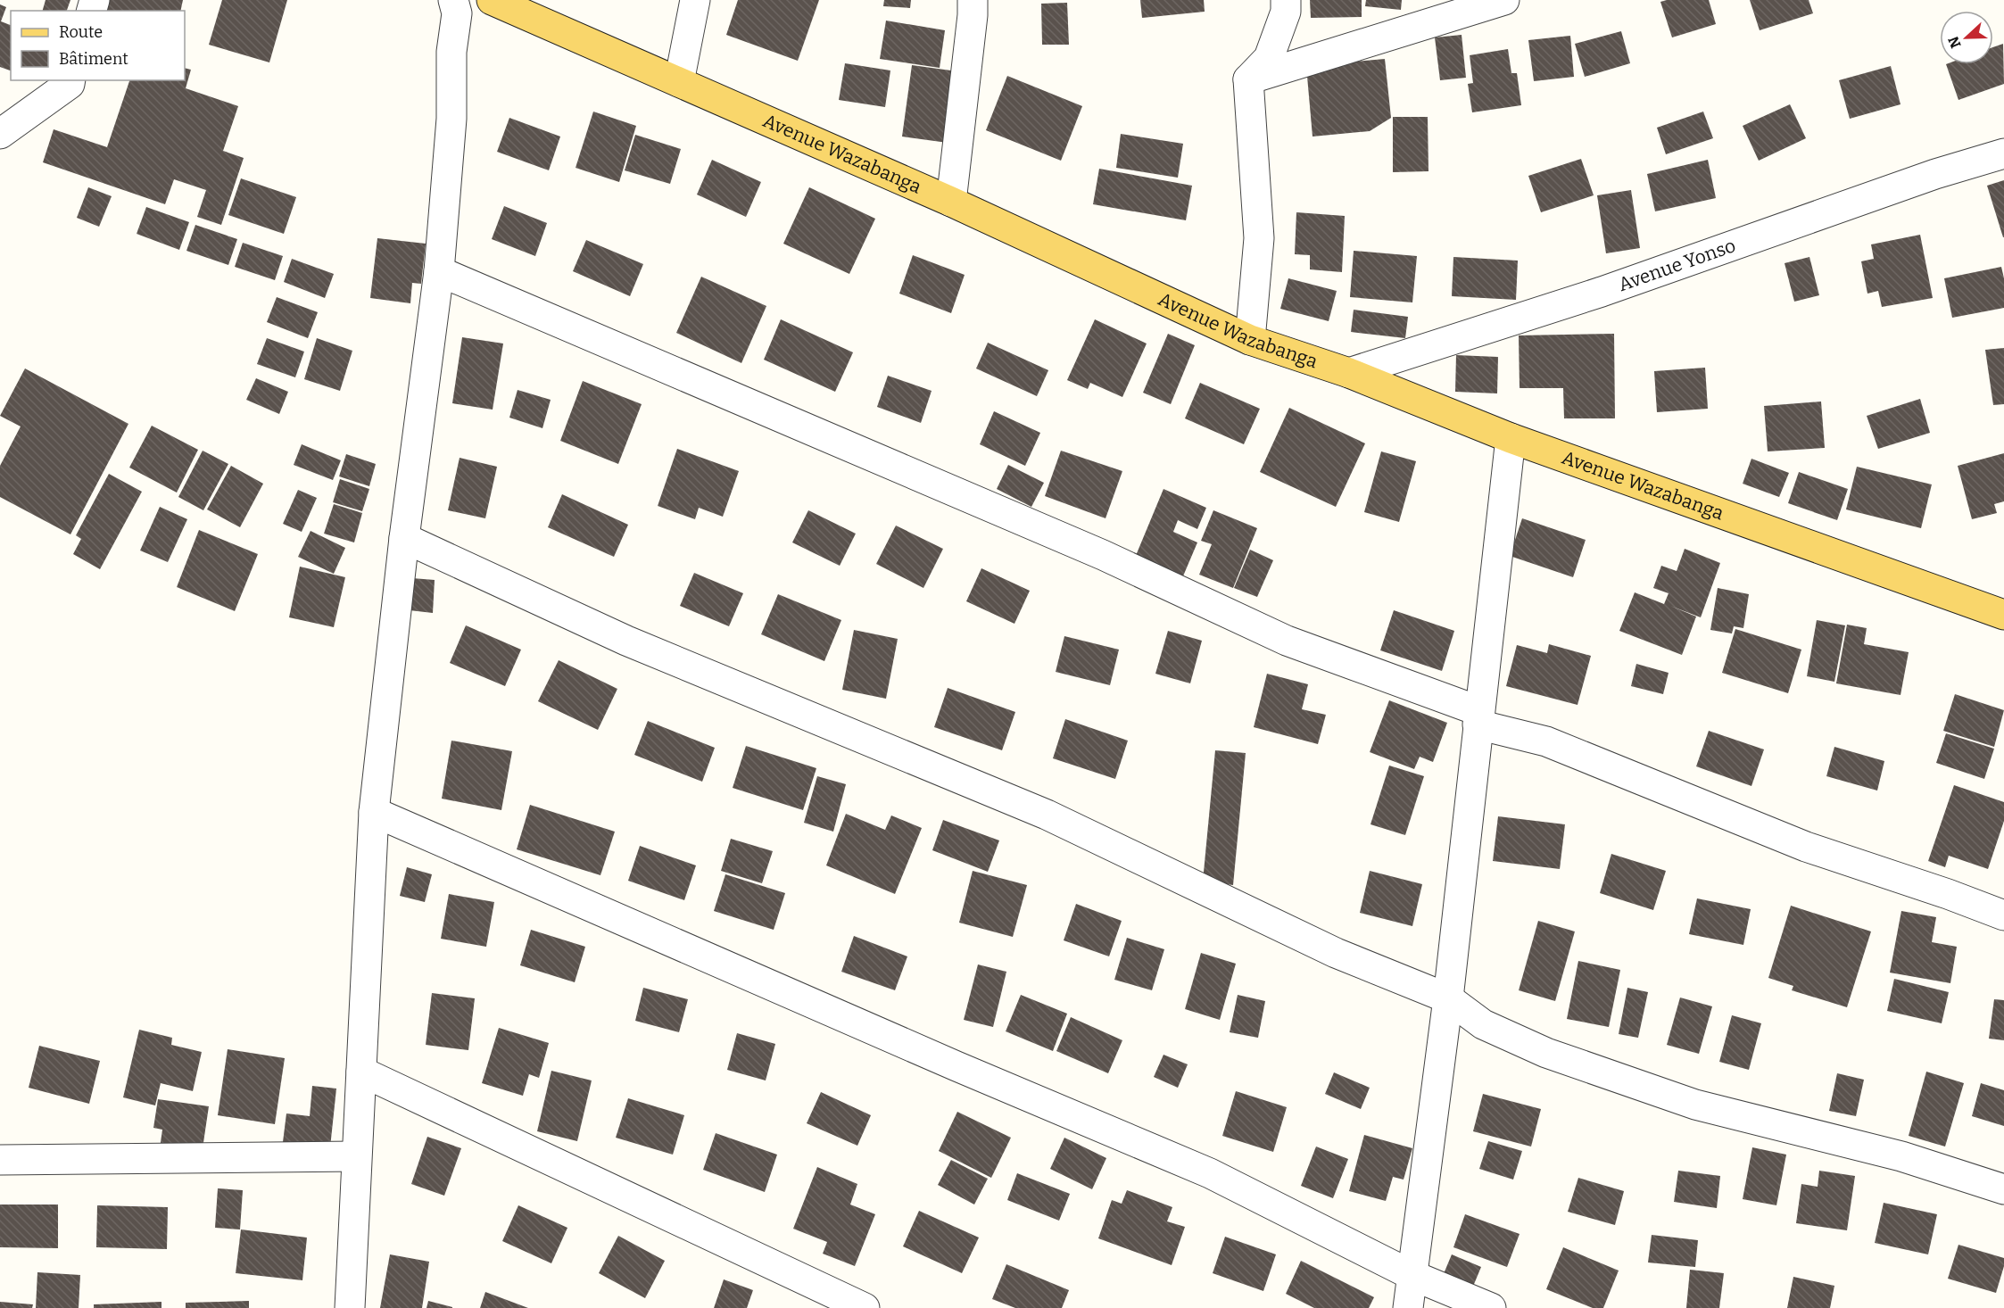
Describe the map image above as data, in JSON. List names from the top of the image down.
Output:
{
  "streets": {
    "main road": ["Avenue Wazabanga"],
    "street": ["Avenue Yonso"]
  },
  "crossings": [
    ["Avenue Wazabanga", "Avenue Yonso"]
  ],
  "legend": ["Route", "Bâtiment"],
  "north": "left"
}
